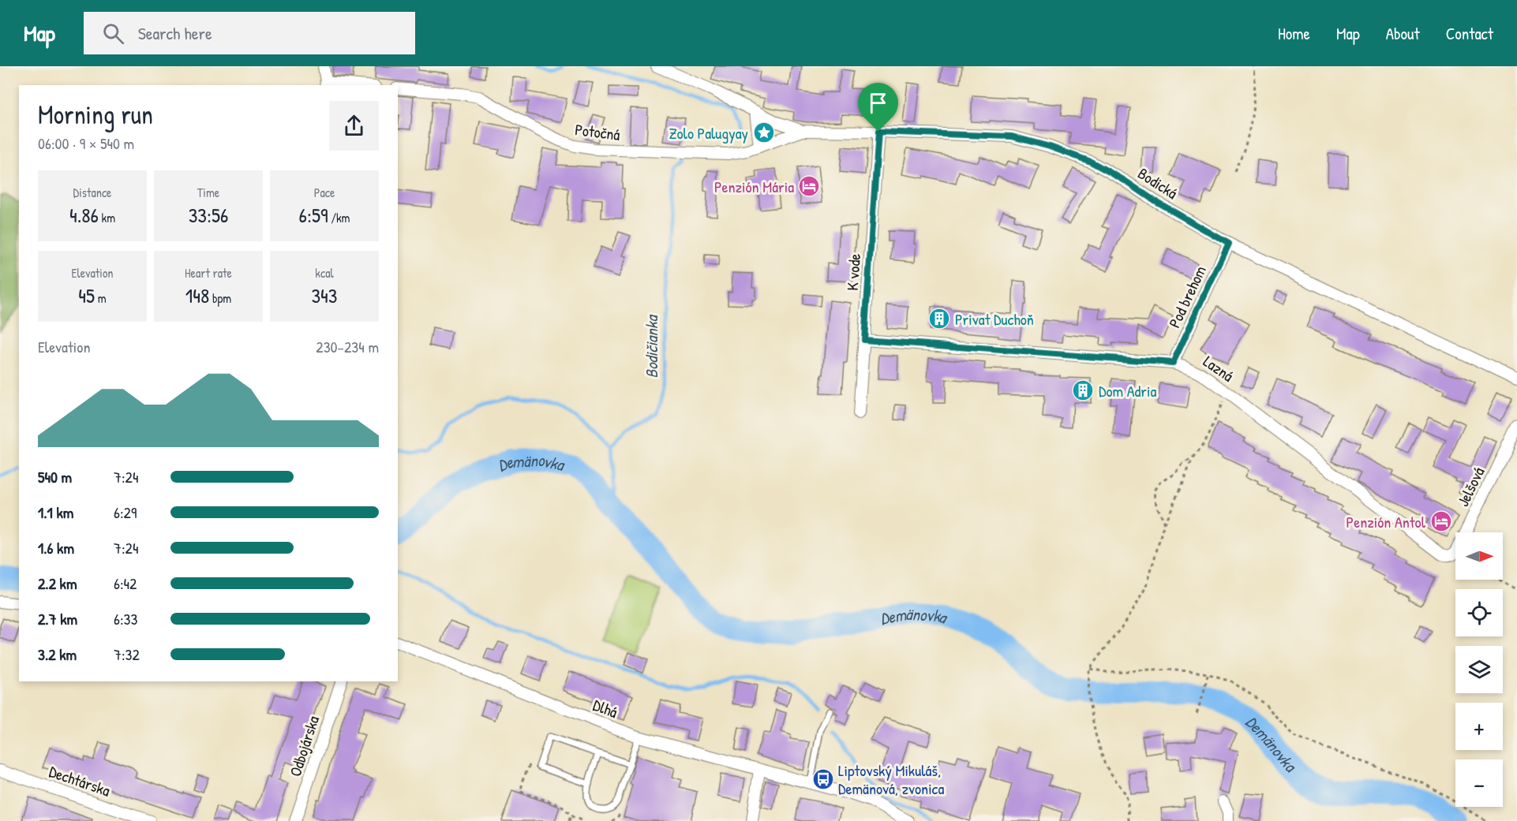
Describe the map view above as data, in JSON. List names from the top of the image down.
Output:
{
  "streets": {
    "street": [
      "Potočná",
      "Bodická",
      "K vode",
      "Pod brehom",
      "Lazná",
      "Jelšová",
      "Dlhá",
      "Odbojárska",
      "Dechtárska"
    ]
  },
  "crossings": [
    ["Potočná", "Bodická"],
    ["Bodická", "K vode"],
    ["Bodická", "Pod brehom"],
    ["K vode", "Lazná"],
    ["Pod brehom", "Lazná"],
    ["Lazná", "Jelšová"]
  ],
  "water": ["Bodičianka", "Demänovka"],
  "places": {
    "place": ["Zolo Palugyay"],
    "hotel": ["Penzión Mária", "Penzión Antol"],
    "building": ["Privat Duchoň", "Dom Adria"],
    "bus stop": ["Liptovský Mikuláš, Demänová, zvonica"]
  },
  "north": "right",
  "page": {
    "header": "Map",
    "search": "Search here",
    "nav": [
      "Home",
      "Map",
      "About",
      "Contact"
    ],
    "heading": ["Morning run", "06:00 · 9 × 540 m"],
    "stats": [
      ["Distance", "4.86 km"],
      ["Time", "33:56"],
      ["Pace", "6:59 /km"],
      ["Elevation", "45 m"],
      ["Heart rate", "148 bpm"],
      ["kcal", "343"]
    ],
    "chart": ["Elevation", "230–234 m"],
    "list": [
      {
        "name": "540 m",
        "note": "7:24"
      },
      {
        "name": "1.1 km",
        "note": "6:29"
      },
      {
        "name": "1.6 km",
        "note": "7:24"
      },
      {
        "name": "2.2 km",
        "note": "6:42"
      },
      {
        "name": "2.7 km",
        "note": "6:33"
      },
      {
        "name": "3.2 km",
        "note": "7:32"
      }
    ],
    "map_buttons": ["+", "−"]
  }
}
